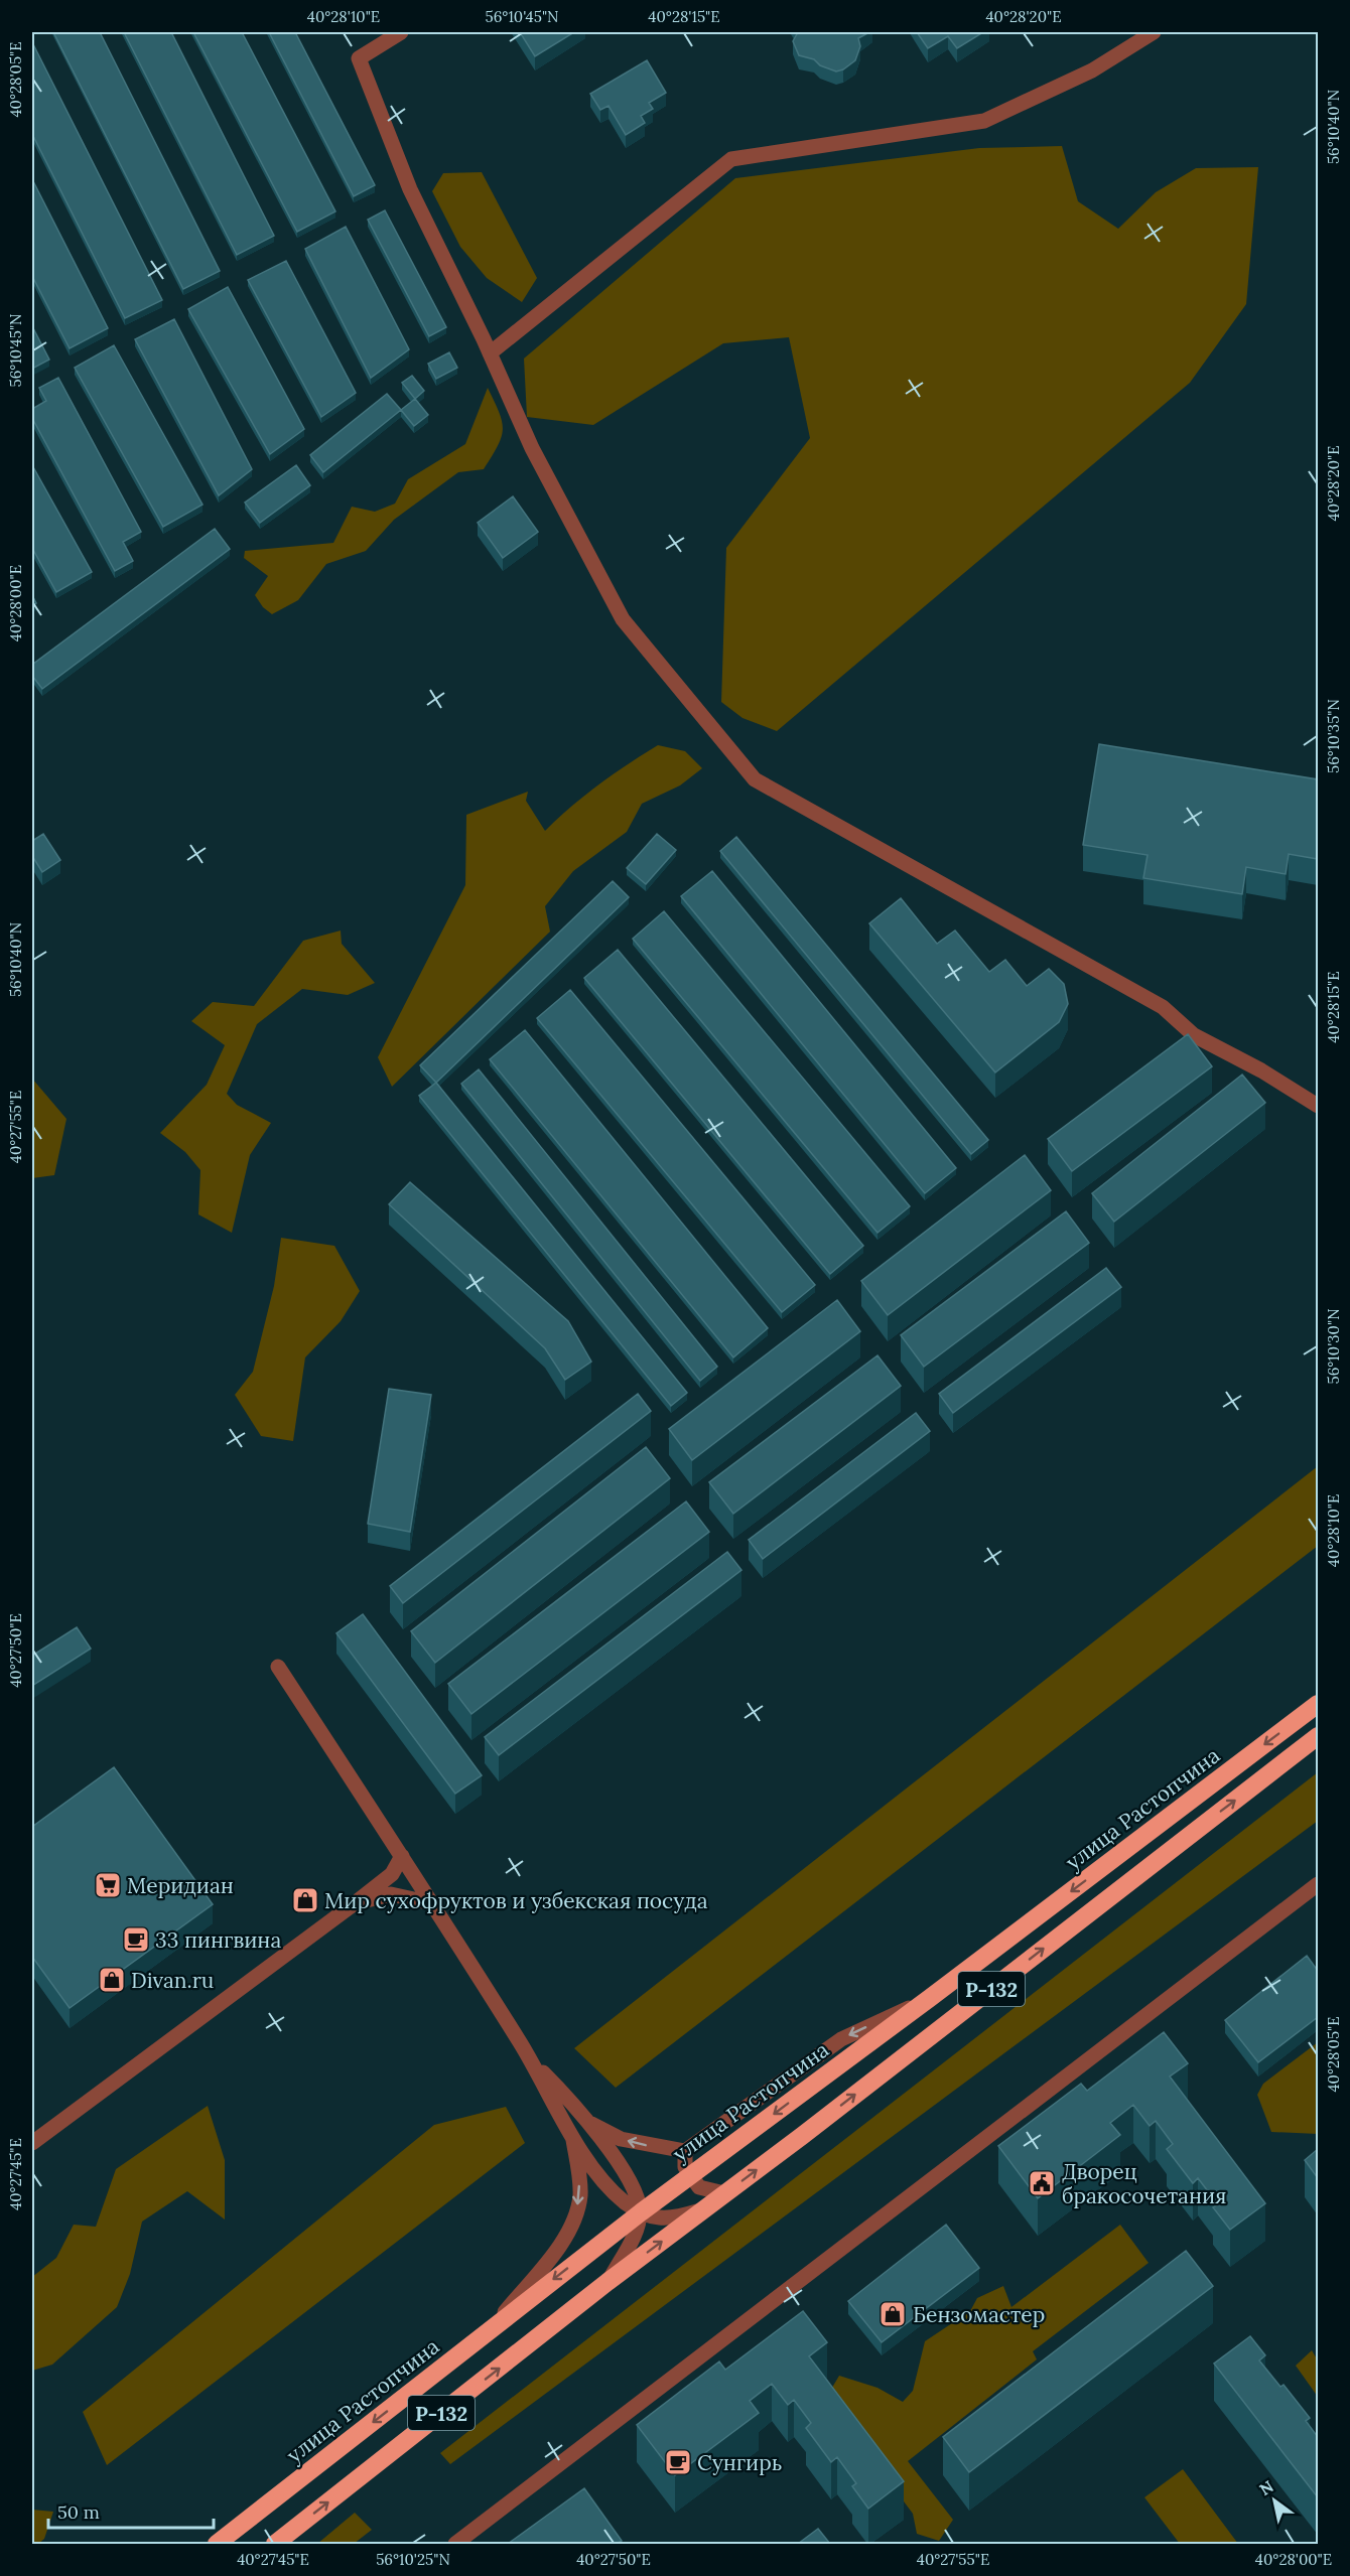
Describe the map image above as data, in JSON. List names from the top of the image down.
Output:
{
  "streets": {
    "highway": ["улица Растопчина", "Р-132"]
  },
  "places": {
    "supermarket": ["Меридиан"],
    "shop": ["Мир сухофруктов и узбекская посуда", "Divan.ru", "Бензомастер"],
    "cafe": ["33 пингвина", "Сунгирь"],
    "public building": ["Дворец бракосочетания"]
  },
  "scale_bar": "50 m",
  "north": "top left",
  "coordinates": [
    "40°28'10\"E",
    "56°10'45\"N",
    "40°28'15\"E",
    "40°28'20\"E",
    "40°28'05\"E",
    "56°10'40\"N",
    "40°28'00\"E",
    "56°10'35\"N",
    "40°27'55\"E",
    "56°10'30\"N",
    "40°27'50\"E",
    "40°27'45\"E",
    "56°10'25\"N"
  ]
}
